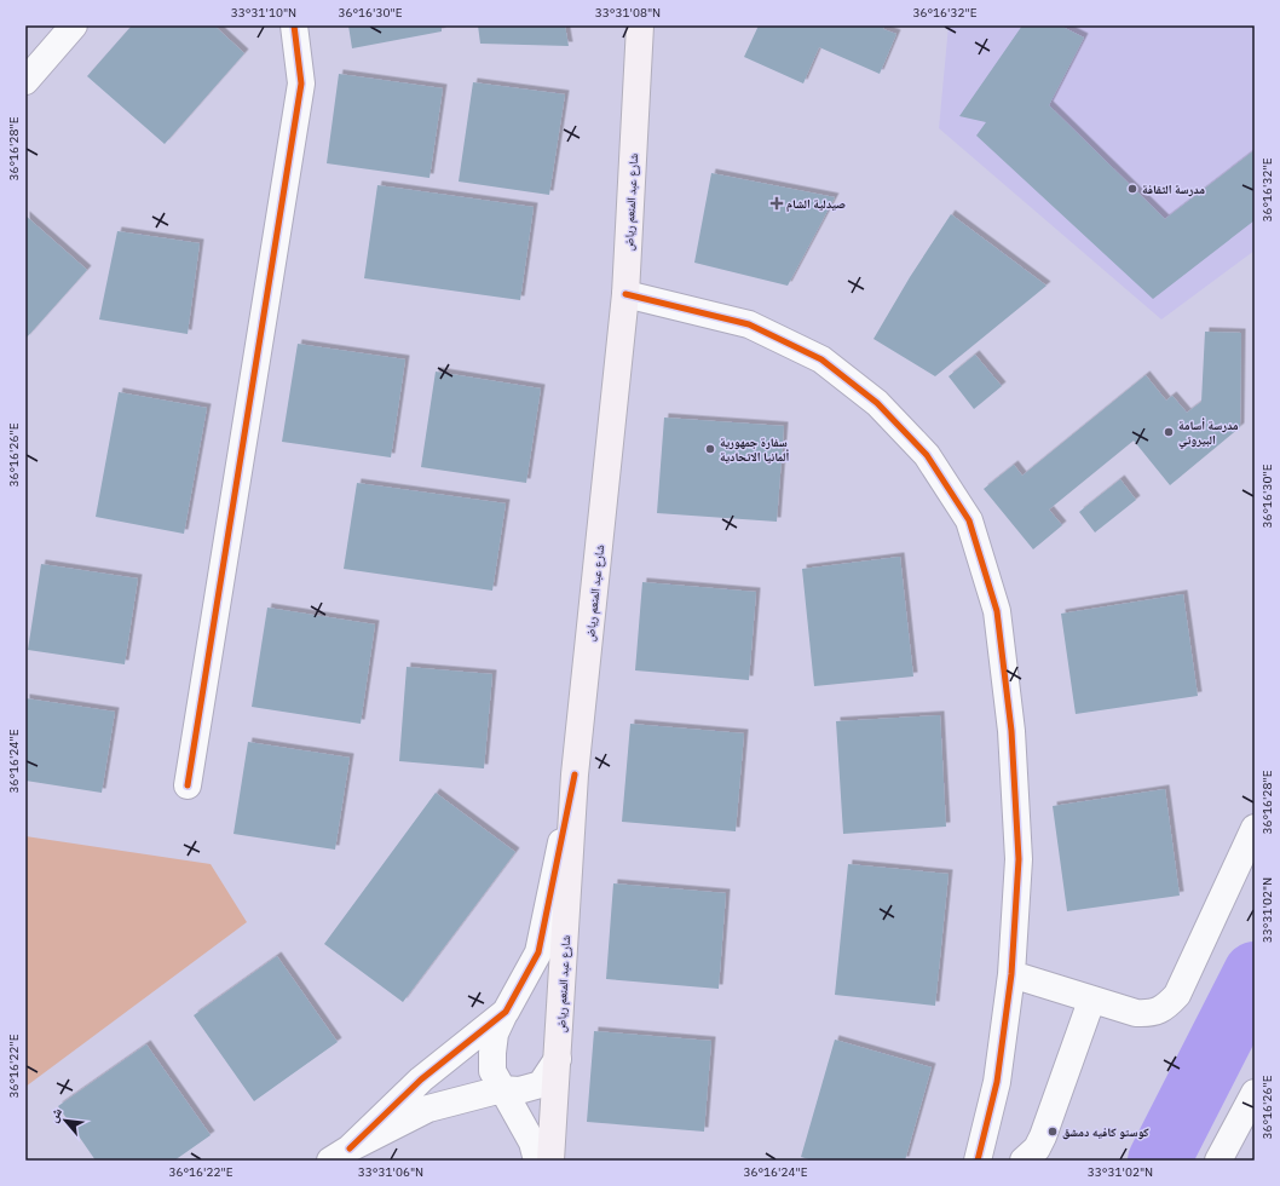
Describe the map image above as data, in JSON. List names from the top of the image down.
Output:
{
  "streets": {
    "main road": ["شارع عبد المنعم رياض"]
  },
  "places": {
    "other": [
      "مدرسة الثقافة",
      "مدرسة أسامة البيروتي",
      "سفارة جمهورية ألمانيا الاتحادية",
      "كوستو كافيه دمشق"
    ],
    "health": ["صيدلية الشام"]
  },
  "north": "top left",
  "coordinates": [
    "33°31'10\"N",
    "36°16'30\"E",
    "33°31'08\"N",
    "36°16'32\"E",
    "36°16'28\"E",
    "36°16'26\"E",
    "36°16'24\"E",
    "33°31'02\"N",
    "36°16'22\"E",
    "33°31'06\"N"
  ]
}
